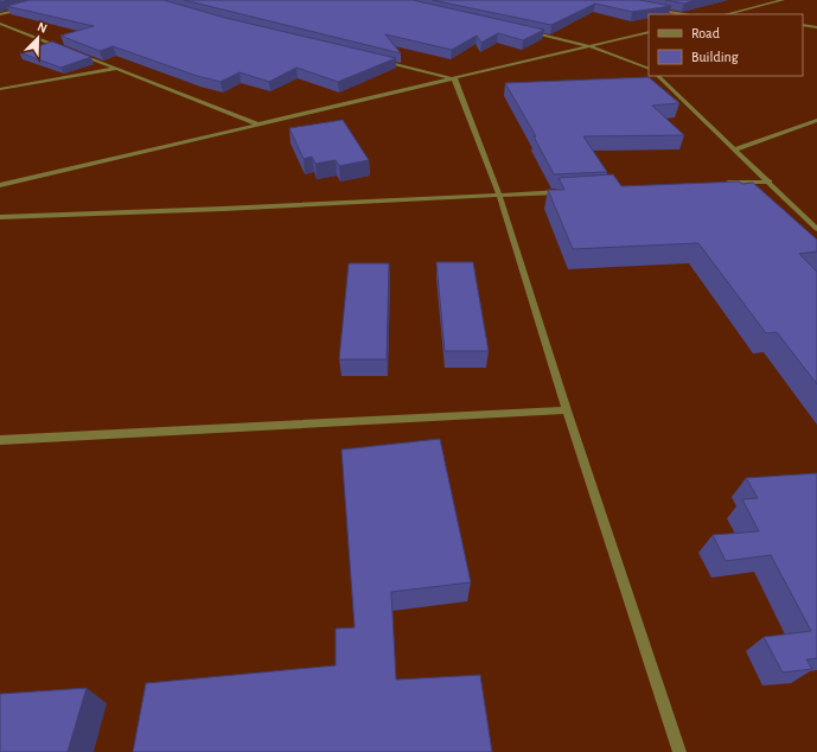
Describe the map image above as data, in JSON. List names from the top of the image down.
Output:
{
  "legend": ["Road", "Building"],
  "north": "top right"
}
